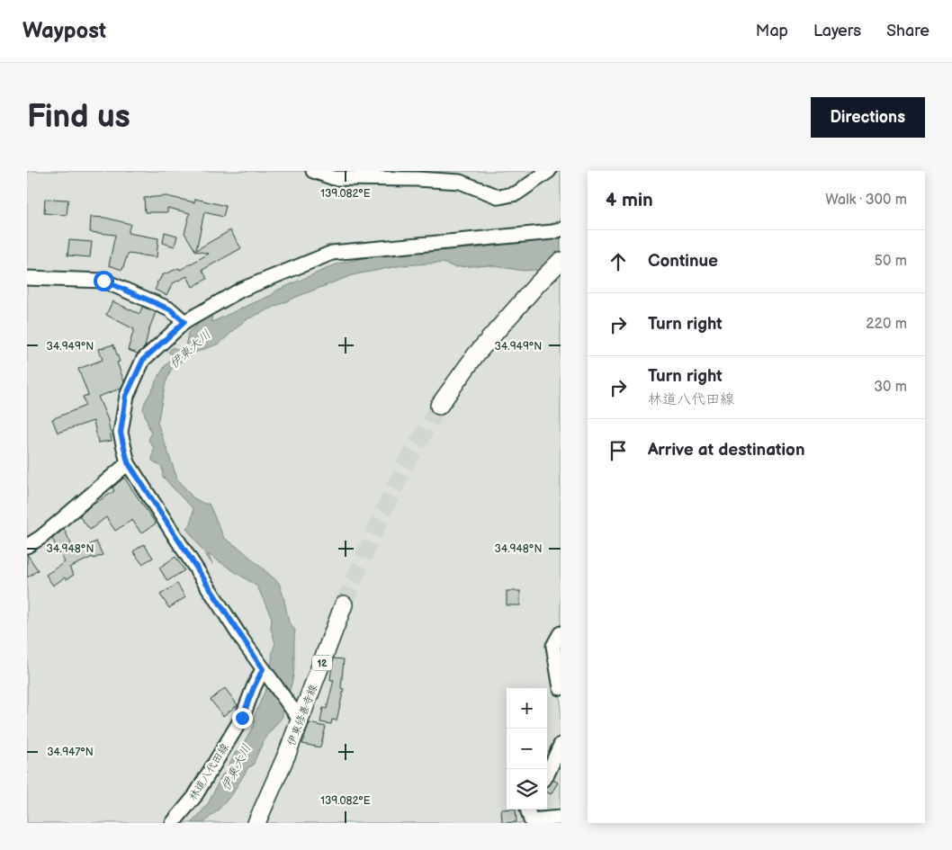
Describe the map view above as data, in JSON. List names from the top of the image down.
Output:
{
  "streets": {
    "main road": ["12", "伊東修善寺線"],
    "street": ["林道八代田線"]
  },
  "water": ["伊東大川"],
  "page": {
    "header": "Waypost",
    "nav": ["Map", "Layers", "Share"],
    "buttons": "Directions",
    "title": "Find us",
    "heading": ["4 min", "Walk · 300 m"],
    "list": [
      ["Continue", "50 m"],
      ["Turn right", "220 m"],
      ["Turn right", "林道八代田線", "30 m"],
      "Arrive at destination"
    ],
    "map_buttons": ["+", "−"]
  },
  "coordinates": [
    "139.082°E",
    "34.949°N",
    "34.948°N",
    "34.947°N"
  ]
}
